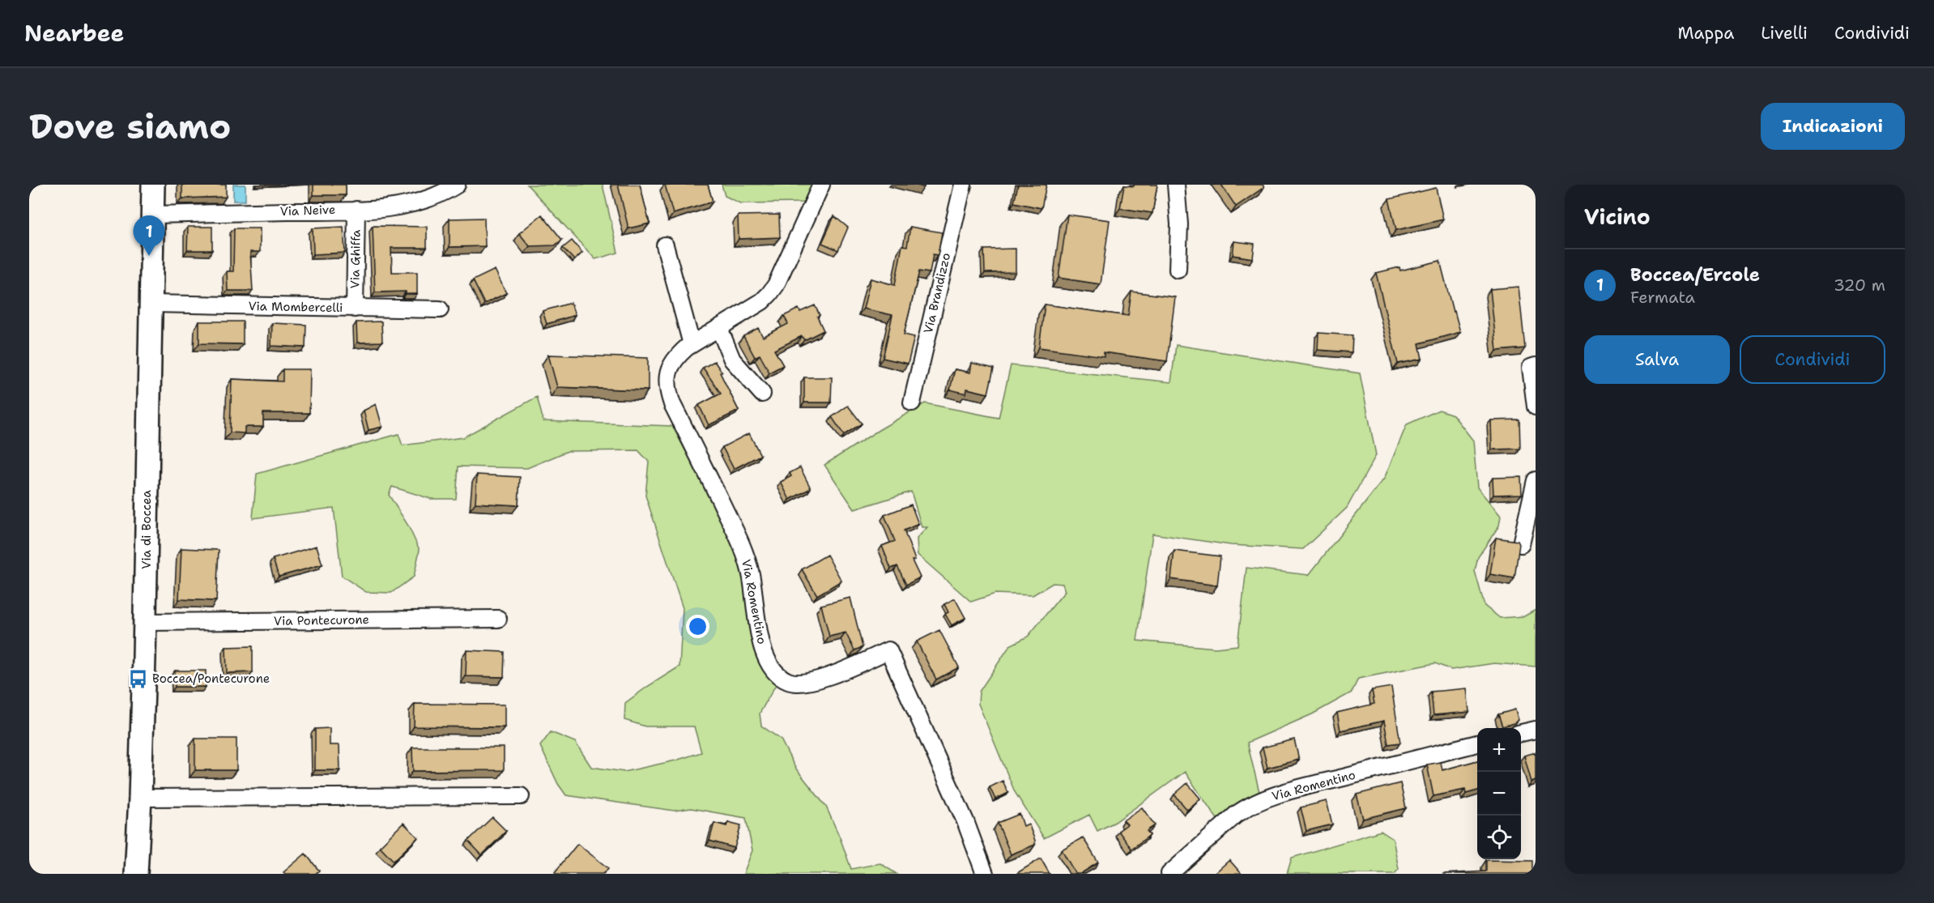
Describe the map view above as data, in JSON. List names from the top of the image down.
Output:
{
  "streets": {
    "street": [
      "Via Neive",
      "Via Ghiffa",
      "Via Brandizzo",
      "Via Mombercelli",
      "Via di Boccea",
      "Via Romentino",
      "Via Pontecurone"
    ]
  },
  "crossings": [
    ["Via Neive", "Via Ghiffa"],
    ["Via Neive", "Via di Boccea"],
    ["Via Ghiffa", "Via Mombercelli"],
    ["Via Mombercelli", "Via di Boccea"],
    ["Via di Boccea", "Via Pontecurone"]
  ],
  "places": {
    "bus stop": ["Boccea/Pontecurone"]
  },
  "page": {
    "header": "Nearbee",
    "nav": ["Mappa", "Livelli", "Condividi"],
    "buttons": [
      "Indicazioni",
      ["Salva", "Condividi"]
    ],
    "title": "Dove siamo",
    "heading": "Vicino",
    "pins": "1",
    "list": [
      {
        "mark": "1",
        "name": "Boccea/Ercole",
        "note": "Fermata",
        "value": "320 m"
      }
    ],
    "map_buttons": ["+", "−"]
  }
}
